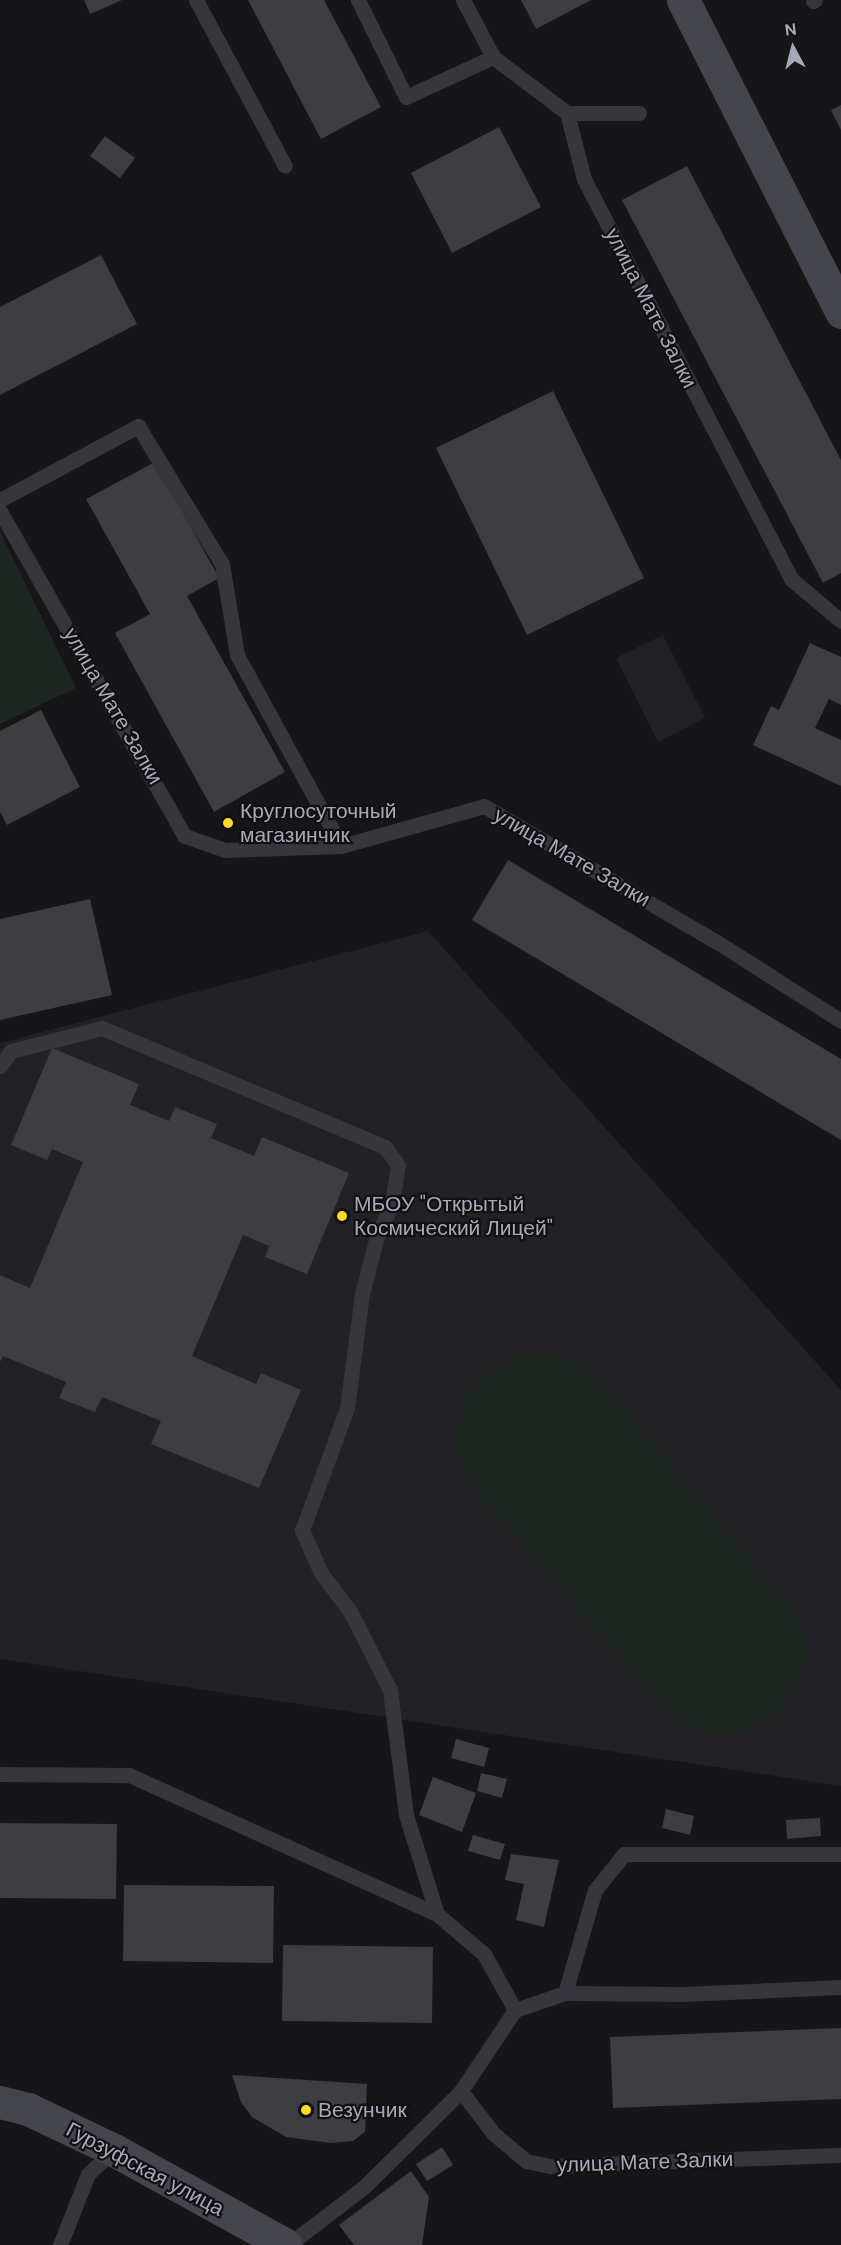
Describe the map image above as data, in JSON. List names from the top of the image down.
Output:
{
  "streets": {
    "street": ["Гурзуфская улица"],
    "lane": ["улица Мате Залки"]
  },
  "places": ["Круглосуточный магазинчик", "МБОУ \"Открытый Космический Лицей\"", "Везунчик"],
  "north": "top"
}
